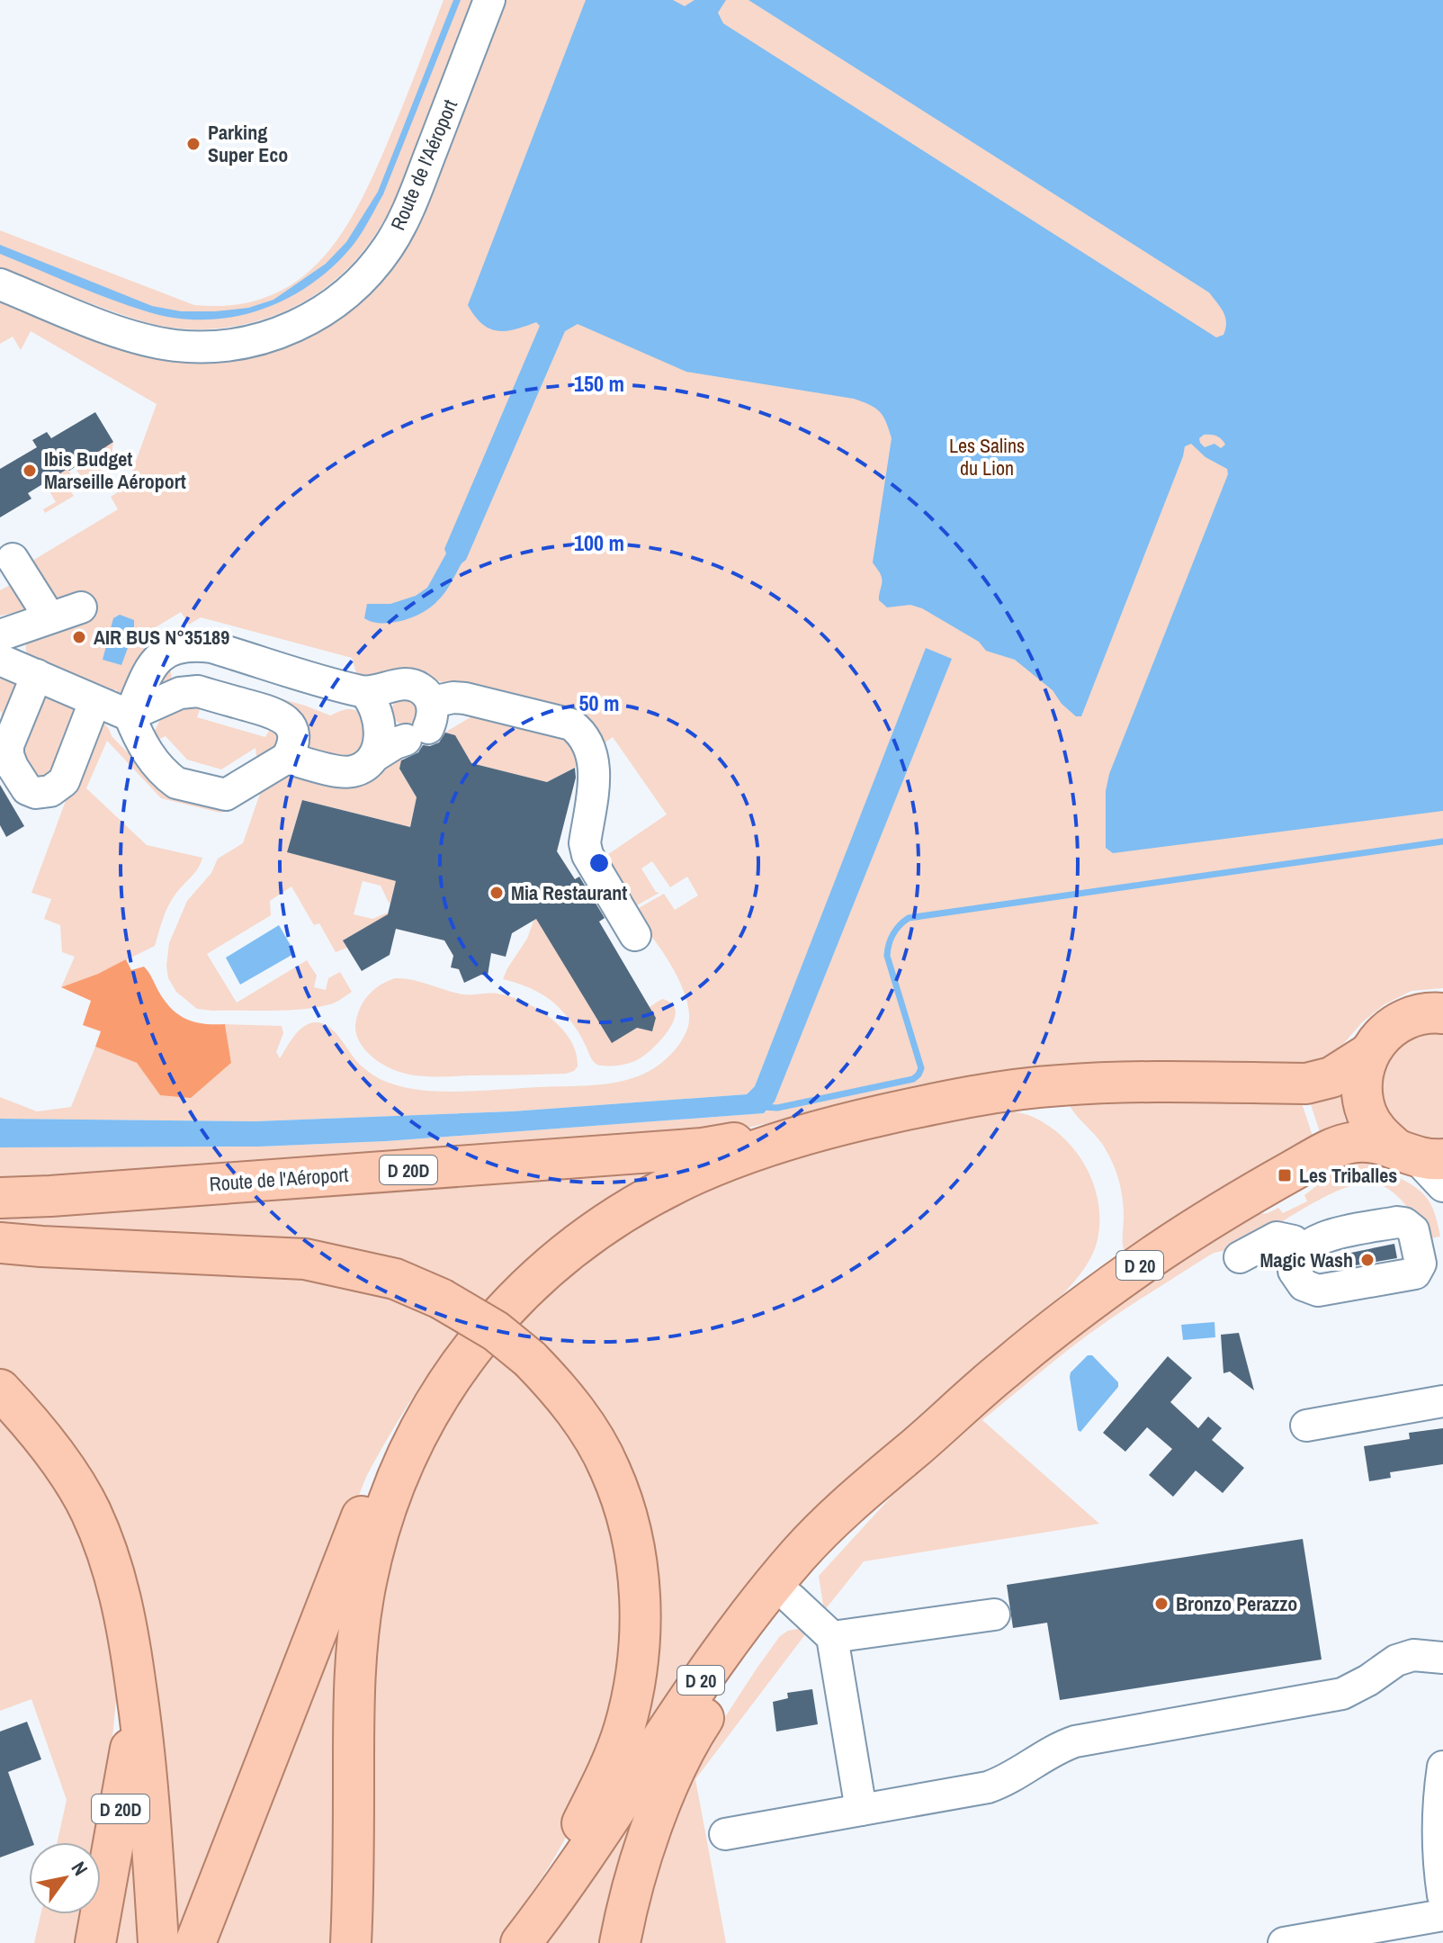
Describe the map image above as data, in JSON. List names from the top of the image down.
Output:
{
  "streets": {
    "main road": ["Route de l'Aéroport", "D 20D", "D 20"]
  },
  "parks": ["Les Salins du Lion"],
  "places": {
    "other": [
      "Parking Super Eco",
      "Ibis Budget Marseille Aéroport",
      "AIR BUS N°35189",
      "Mia Restaurant",
      "Magic Wash",
      "Bronzo Perazzo"
    ],
    "transit": ["Les Triballes"]
  },
  "north": "top right",
  "rings": ["150 m", "100 m", "50 m"]
}
